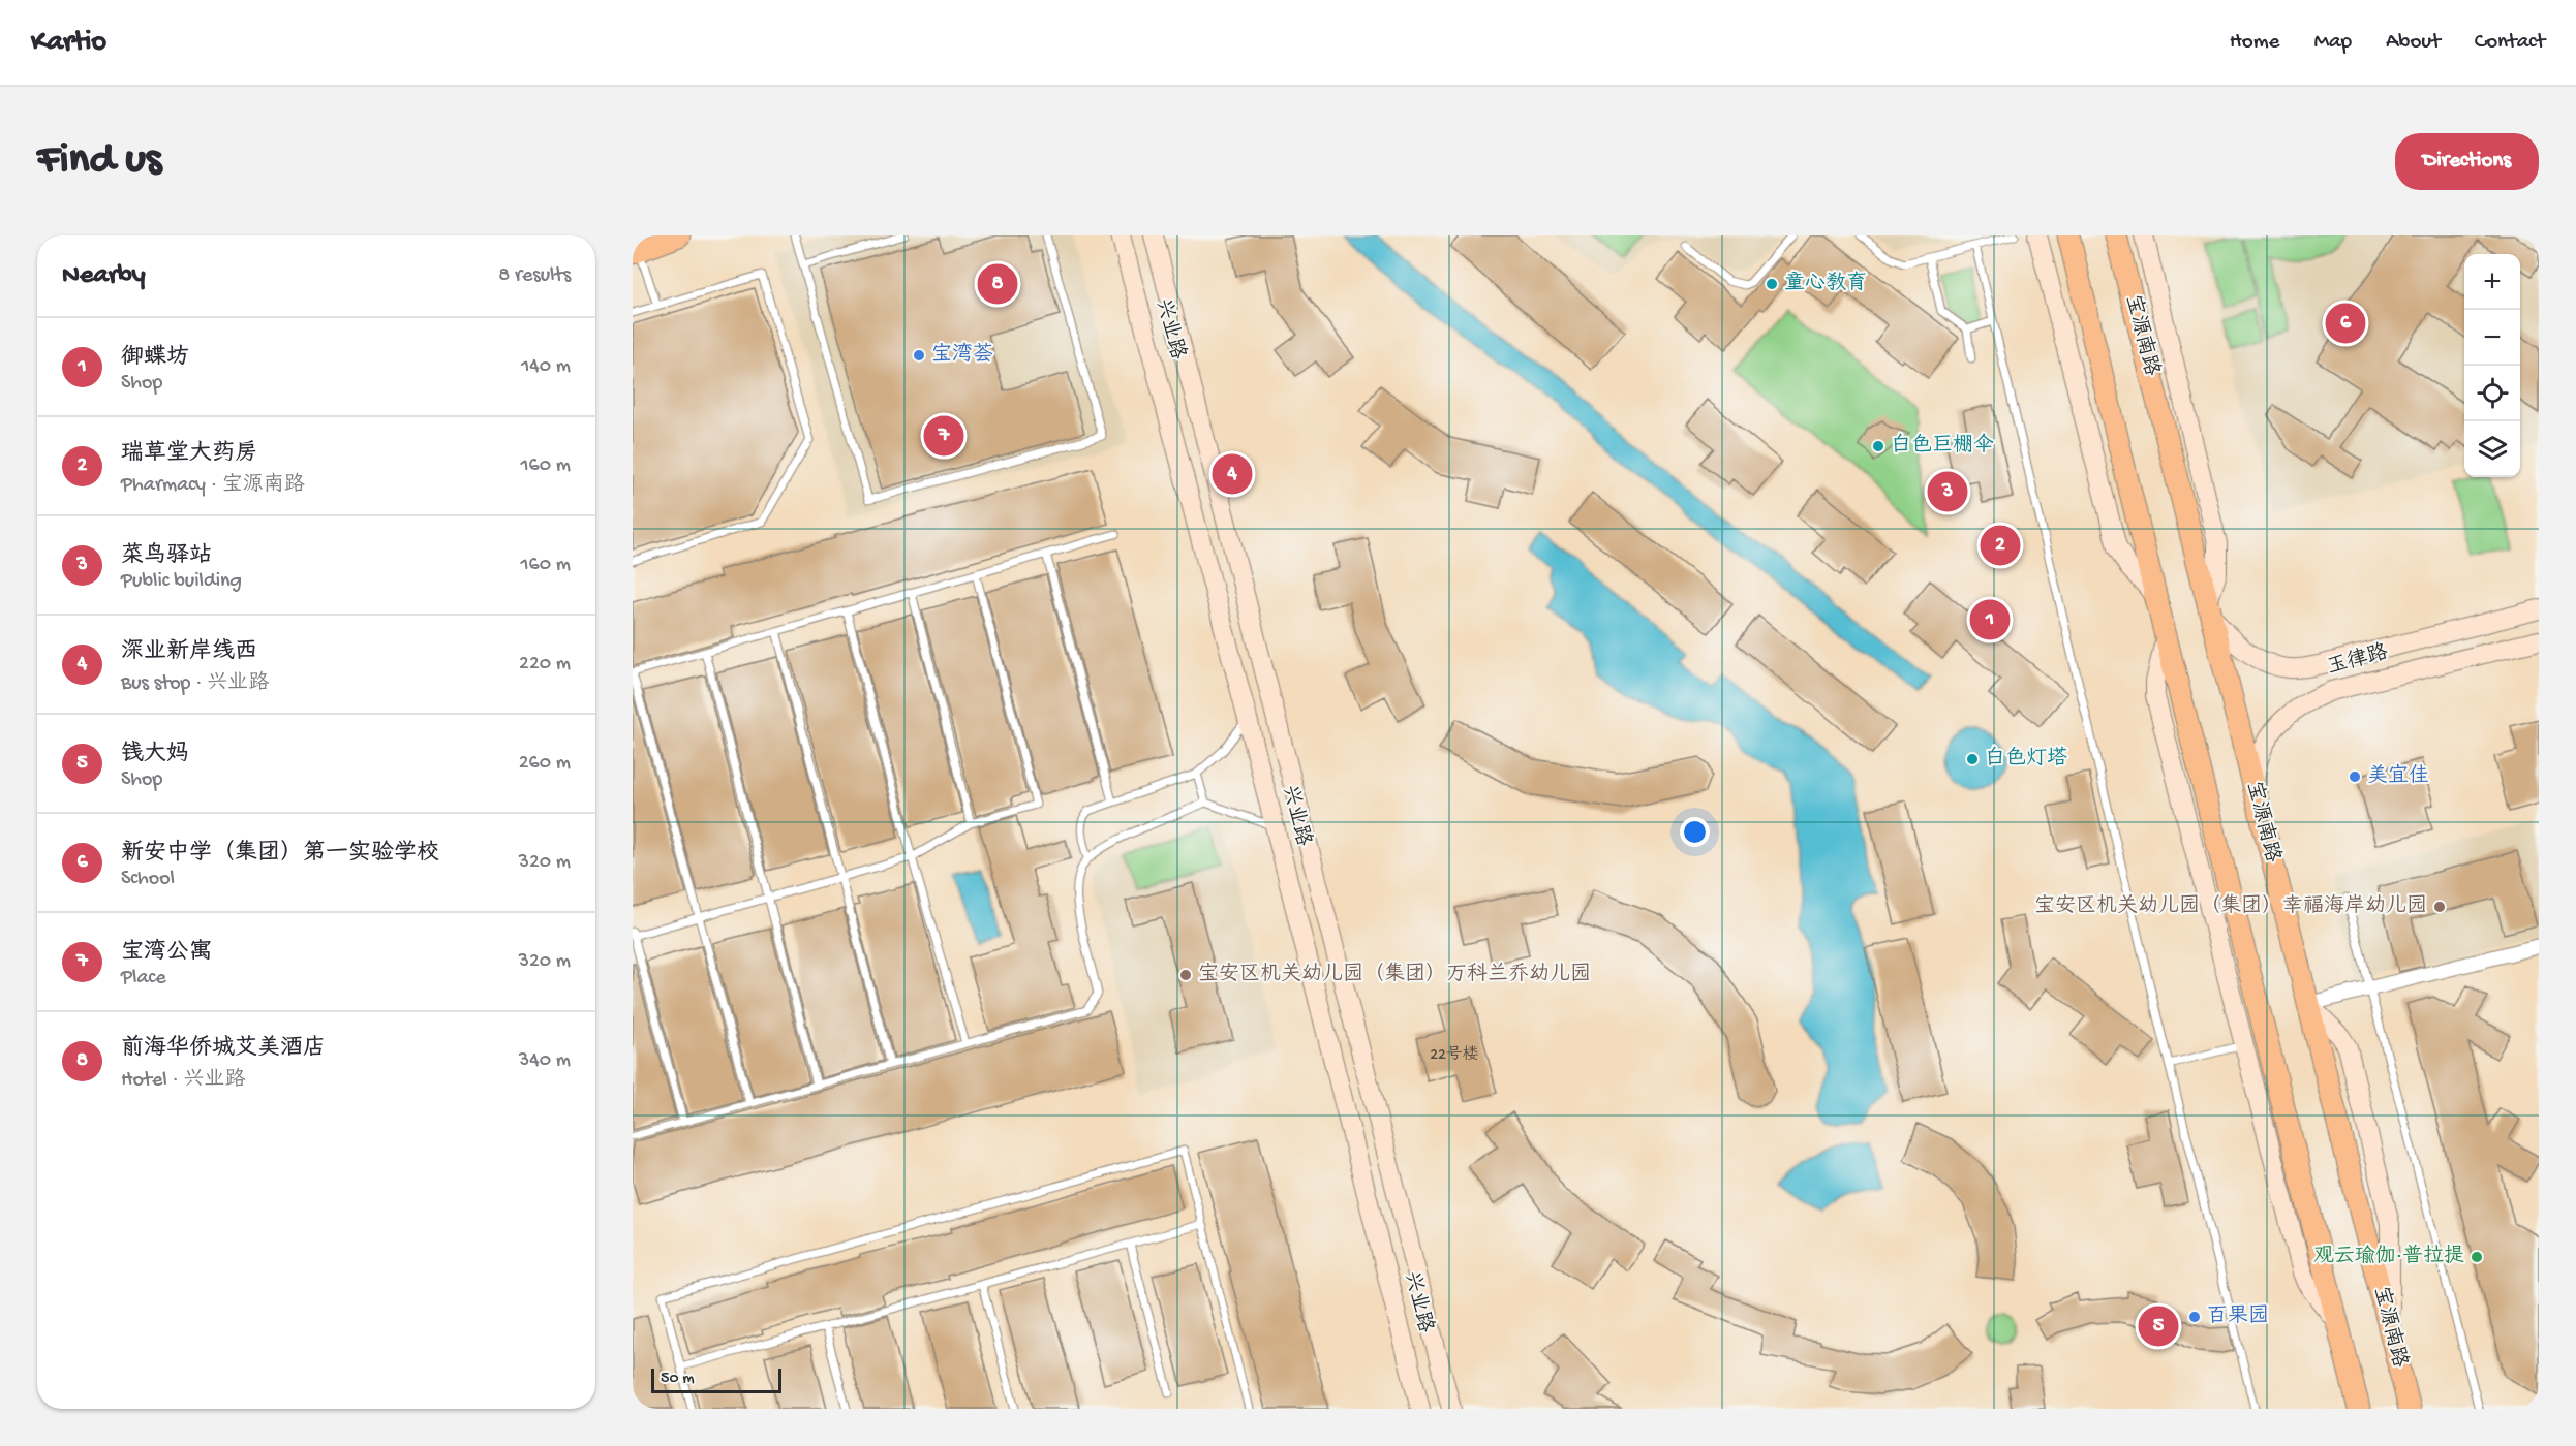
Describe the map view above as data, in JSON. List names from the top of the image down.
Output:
{
  "streets": {
    "main road": ["兴业路", "宝源南路", "玉律路"]
  },
  "crossings": [
    ["宝源南路", "玉律路"]
  ],
  "places": [
    "童心教育",
    "宝湾荟",
    "白色巨棚伞",
    "白色灯塔",
    "美宜佳",
    "宝安区机关幼儿园（集团）幸福海岸幼儿园",
    "宝安区机关幼儿园（集团）万科兰乔幼儿园",
    "观云瑜伽·普拉提",
    "百果园"
  ],
  "house_numbers": ["22号楼"],
  "scale_bar": "50 m",
  "page": {
    "header": "Kartio",
    "nav": [
      "Home",
      "Map",
      "About",
      "Contact"
    ],
    "buttons": "Directions",
    "title": "Find us",
    "heading": ["Nearby", "8 results"],
    "map_buttons": ["+", "−"],
    "pins": [
      "8",
      "6",
      "7",
      "4",
      "3",
      "2",
      "1",
      "5"
    ],
    "list": [
      {
        "mark": "1",
        "name": "御蝶坊",
        "note": "Shop",
        "value": "140 m"
      },
      {
        "mark": "2",
        "name": "瑞草堂大药房",
        "note": "Pharmacy · 宝源南路",
        "value": "160 m"
      },
      {
        "mark": "3",
        "name": "菜鸟驿站",
        "note": "Public building",
        "value": "160 m"
      },
      {
        "mark": "4",
        "name": "深业新岸线西",
        "note": "Bus stop · 兴业路",
        "value": "220 m"
      },
      {
        "mark": "5",
        "name": "钱大妈",
        "note": "Shop",
        "value": "260 m"
      },
      {
        "mark": "6",
        "name": "新安中学（集团）第一实验学校",
        "note": "School",
        "value": "320 m"
      },
      {
        "mark": "7",
        "name": "宝湾公寓",
        "note": "Place",
        "value": "320 m"
      },
      {
        "mark": "8",
        "name": "前海华侨城艾美酒店",
        "note": "Hotel · 兴业路",
        "value": "340 m"
      }
    ],
    "scale": "50 m"
  }
}
